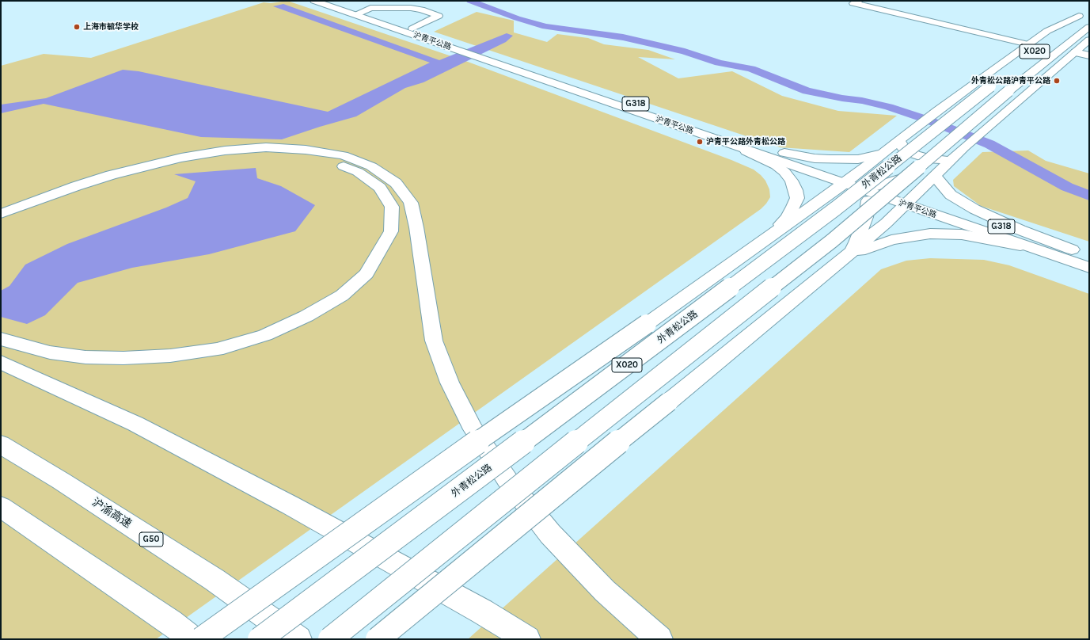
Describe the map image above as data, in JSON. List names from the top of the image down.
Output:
{
  "streets": {
    "main road": [
      "沪青平公路",
      "X020",
      "G318",
      "外青松公路",
      "沪渝高速",
      "G50"
    ]
  },
  "places": ["上海市毓华学校", "外青松公路沪青平公路", "沪青平公路外青松公路"]
}
